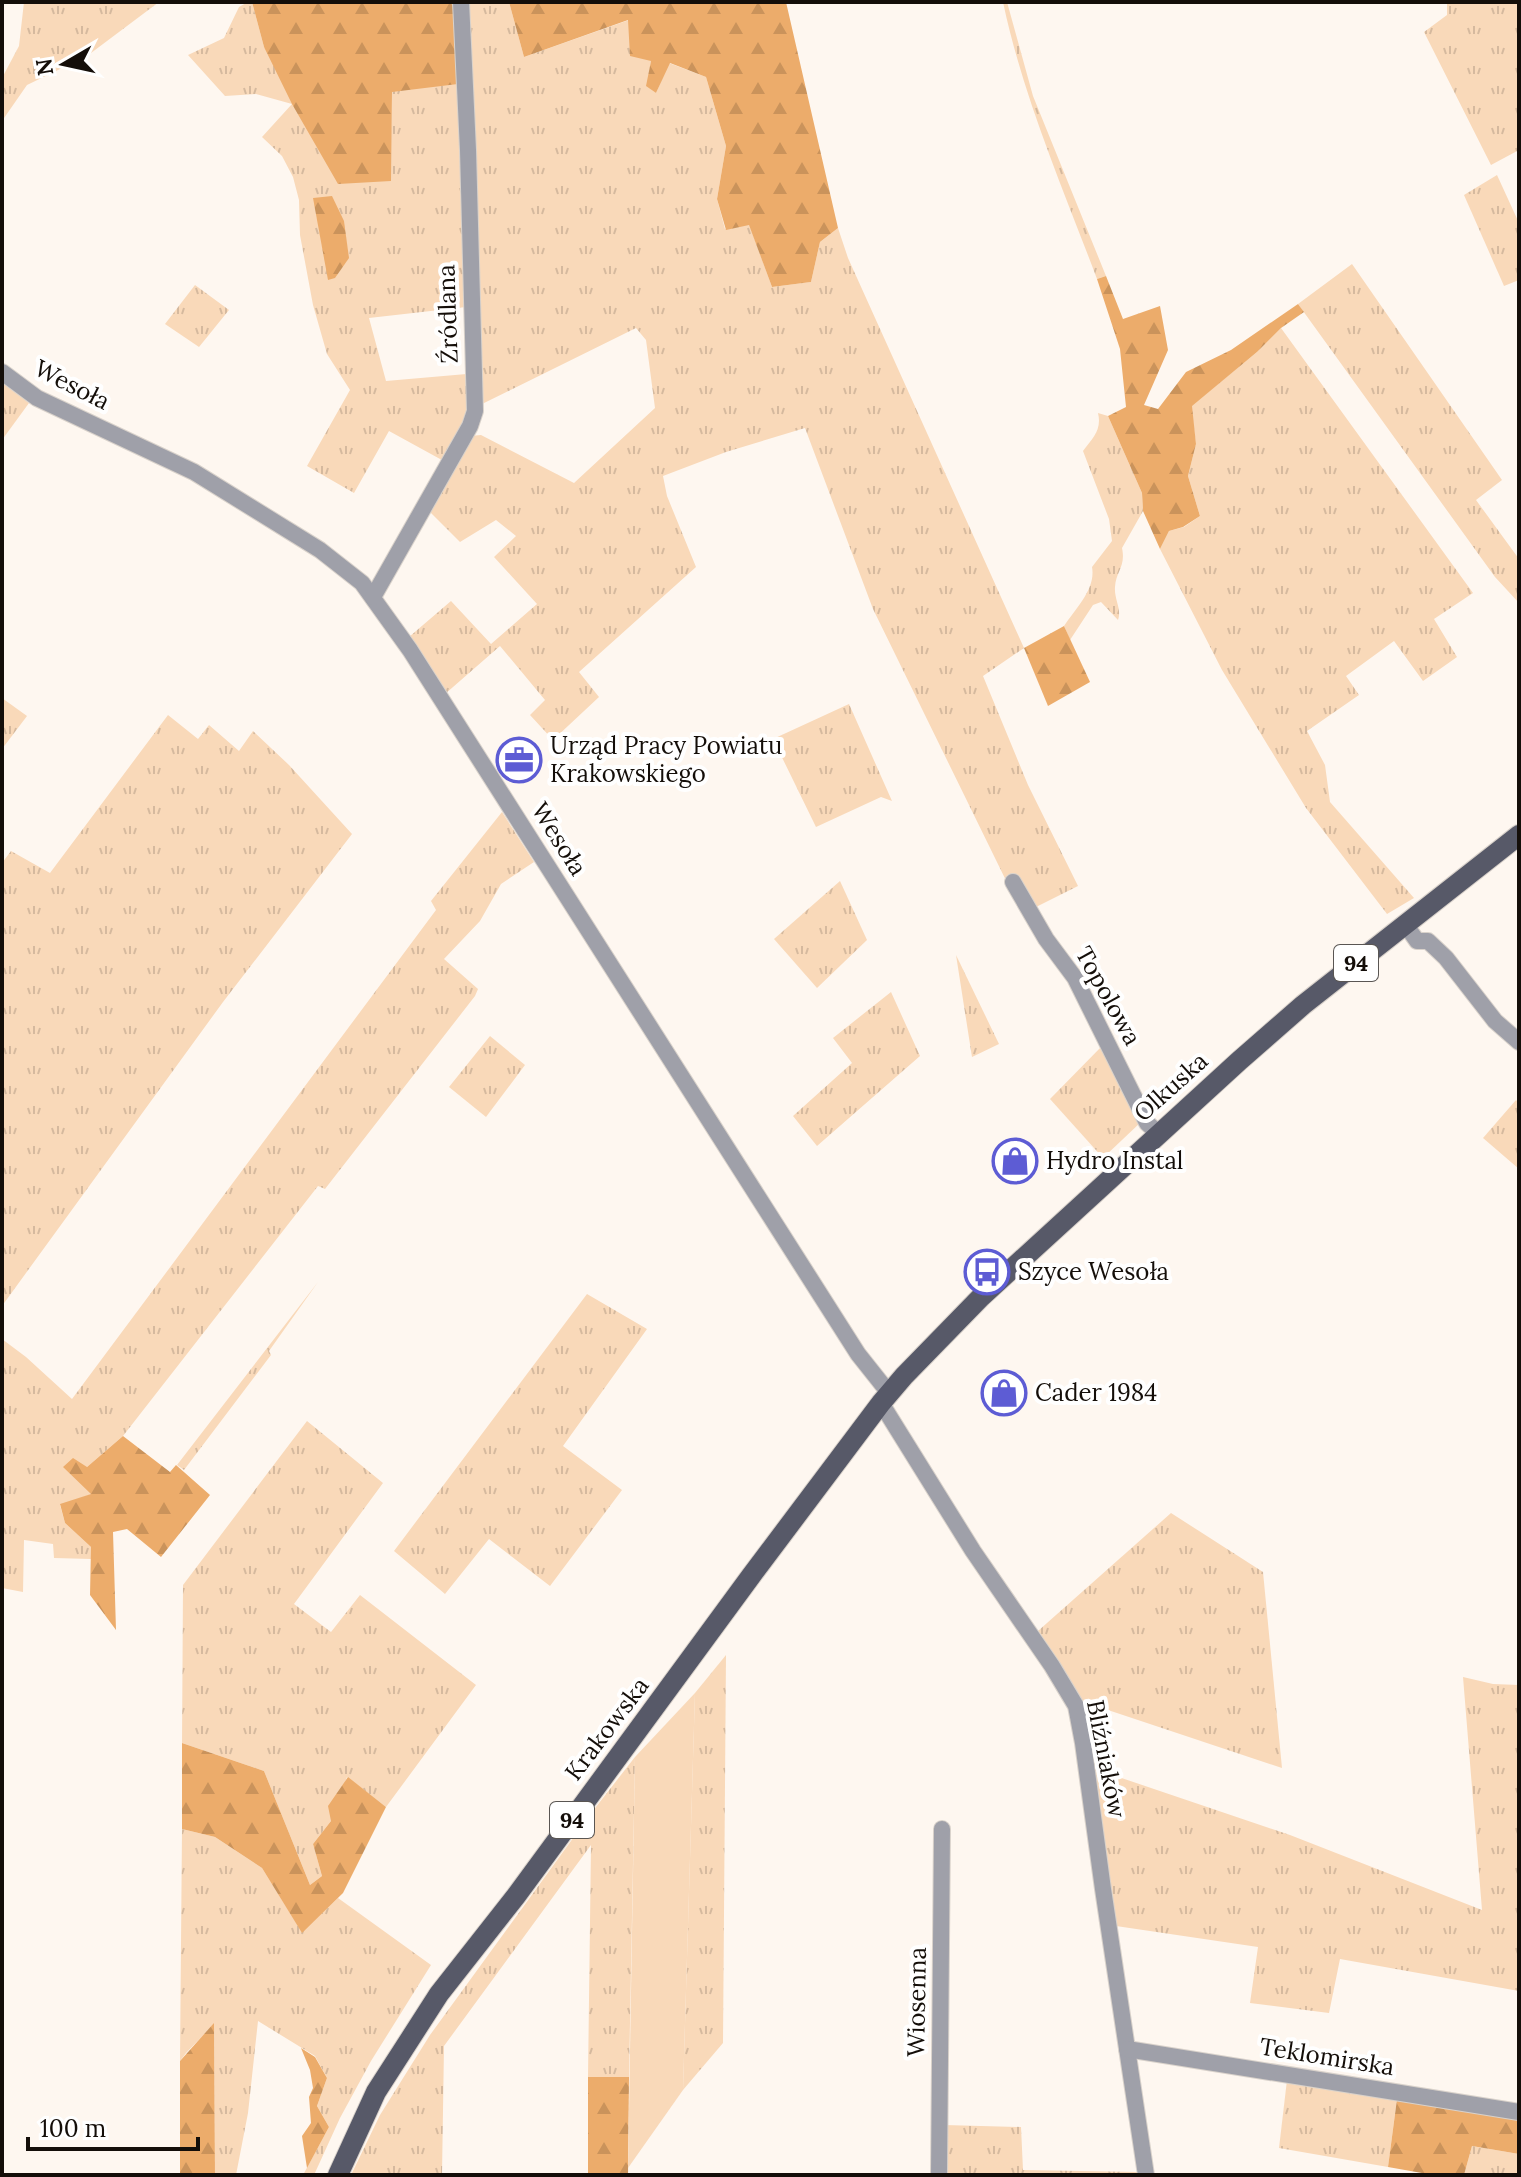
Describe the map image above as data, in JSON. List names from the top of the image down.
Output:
{
  "streets": {
    "main road": ["94", "Olkuska", "Krakowska"],
    "street": [
      "Źródlana",
      "Wesoła",
      "Topolowa",
      "Bliźniaków",
      "Wiosenna",
      "Teklomirska"
    ]
  },
  "crossings": [
    ["Źródlana", "Wesoła"],
    ["Wesoła", "Olkuska"],
    ["Wesoła", "Krakowska"],
    ["Wesoła", "Bliźniaków"],
    ["Topolowa", "Olkuska"],
    ["Olkuska", "Krakowska"],
    ["Olkuska", "Bliźniaków"],
    ["Krakowska", "Bliźniaków"],
    ["Bliźniaków", "Teklomirska"]
  ],
  "places": {
    "office": ["Urząd Pracy Powiatu Krakowskiego"],
    "shop": ["Hydro Instal", "Cader 1984"],
    "bus stop": ["Szyce Wesoła"]
  },
  "scale_bar": "100 m",
  "north": "left"
}
